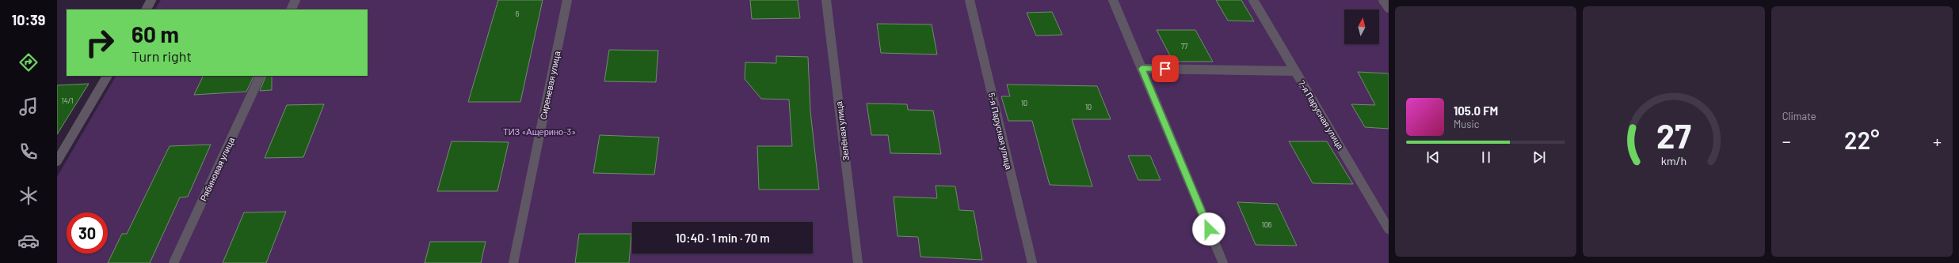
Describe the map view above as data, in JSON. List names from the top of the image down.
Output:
{
  "streets": {
    "street": [
      "Сиреневая улица",
      "7-я Парусная улица",
      "Зелёная улица",
      "5-я Парусная улица",
      "Рябиновая улица"
    ]
  },
  "parks": ["ТИЗ «Ащерино-3»"],
  "house_numbers": [
    "6",
    "77",
    "14/1",
    "10",
    "10",
    "106"
  ],
  "north": "top",
  "page": {
    "tabs": "10:39",
    "tile": "Climate",
    "turn": ["60 m", "Turn right"],
    "song": ["105.0 FM", "Music"],
    "heat": ["−", "22°", "+"],
    "limit": "30",
    "trip": "10:40 · 1 min · 70 m",
    "gauge": ["27", "km/h"]
  }
}
